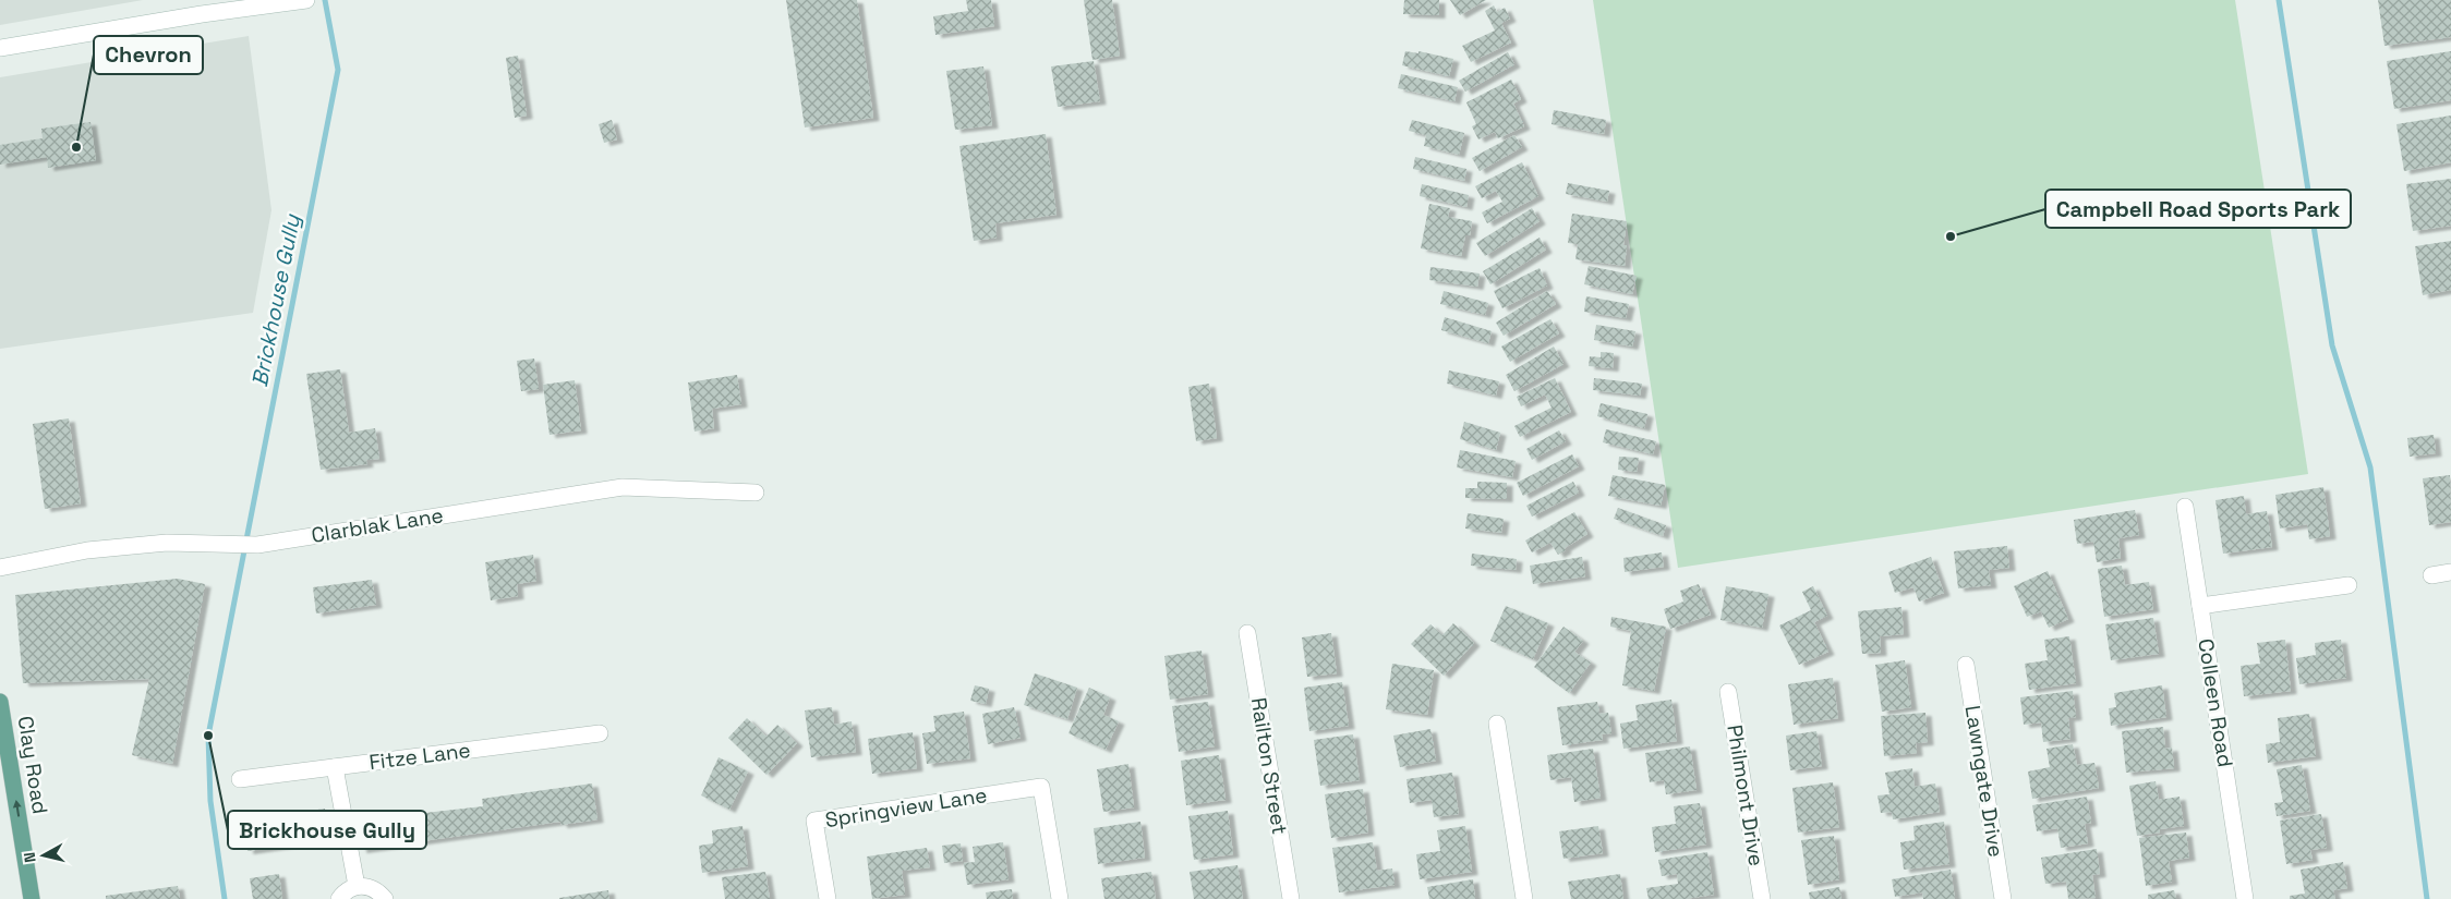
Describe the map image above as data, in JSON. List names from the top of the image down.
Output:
{
  "streets": {
    "main road": ["Clay Road"],
    "street": [
      "Clarblak Lane",
      "Colleen Road",
      "Fitze Lane",
      "Railton Street",
      "Lawngate Drive",
      "Philmont Drive",
      "Springview Lane"
    ]
  },
  "one_way": ["Clay Road"],
  "water": ["Brickhouse Gully"],
  "places": ["Chevron", "Campbell Road Sports Park", "Brickhouse Gully"],
  "north": "left"
}
